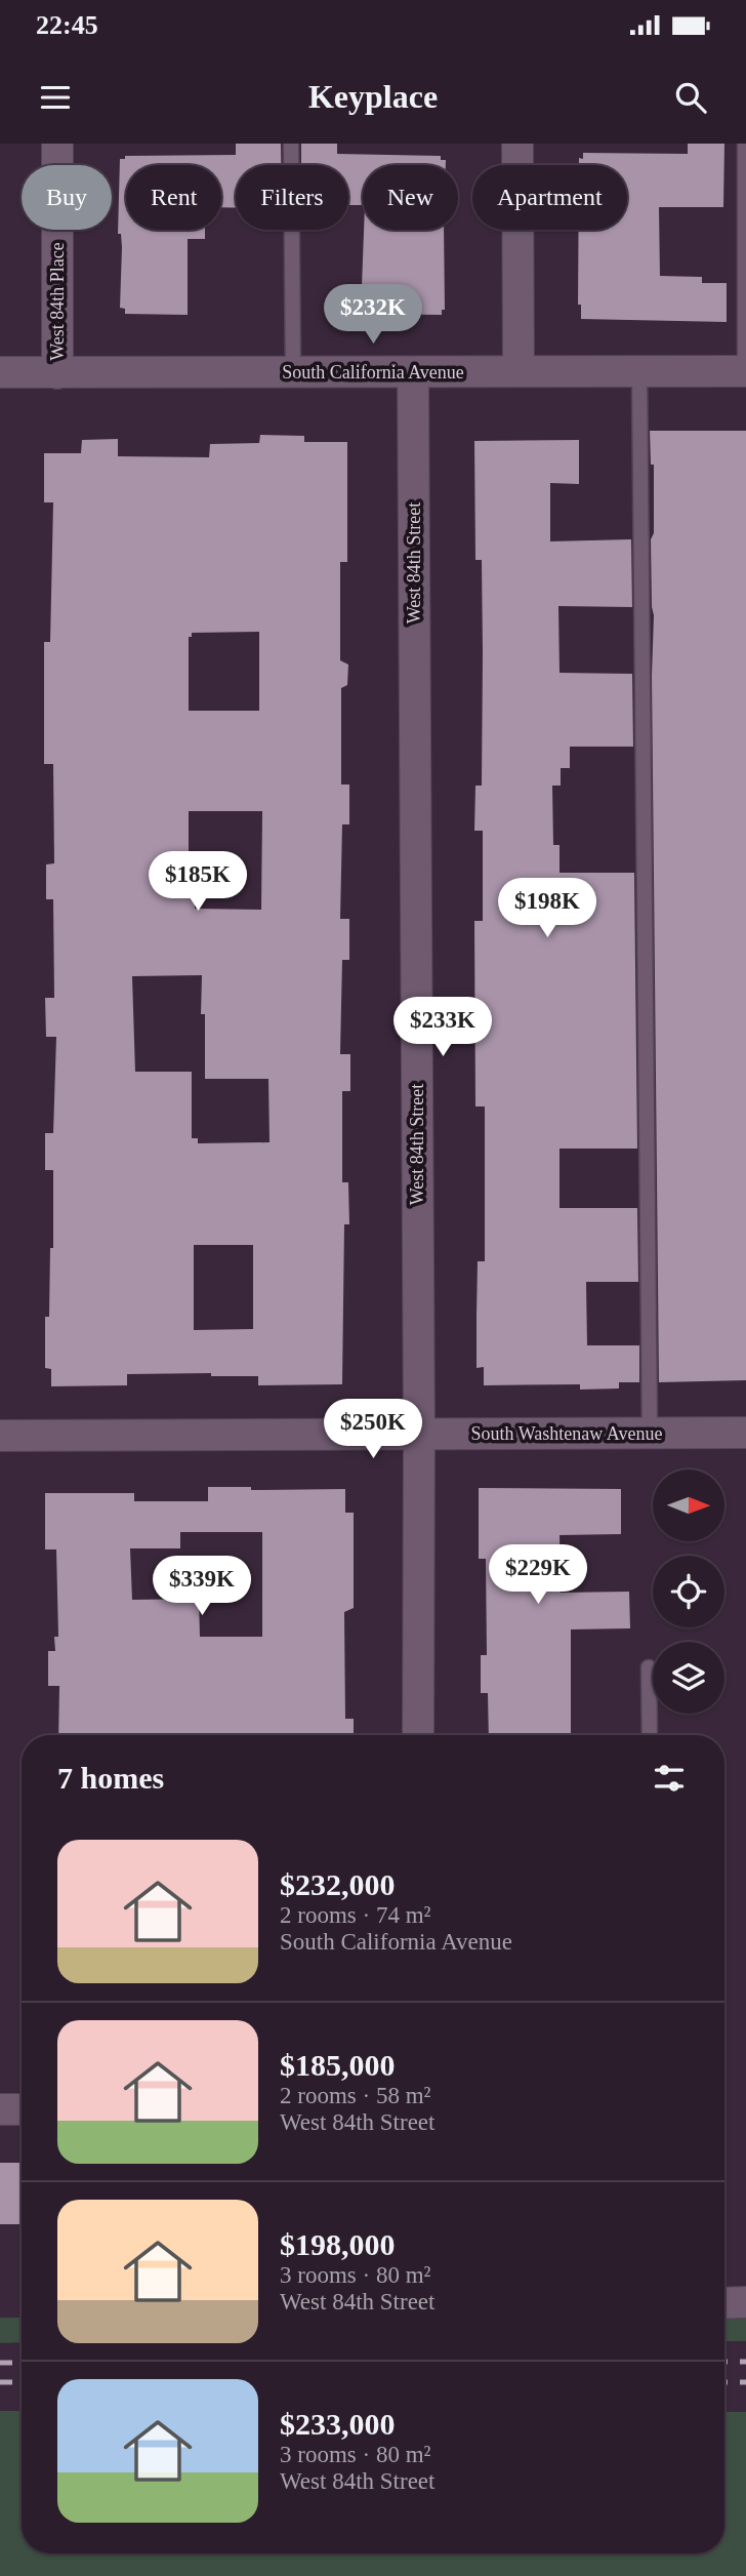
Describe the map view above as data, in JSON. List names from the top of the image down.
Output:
{
  "streets": {
    "street": [
      "West 84th Place",
      "South California Avenue",
      "West 84th Street",
      "South Washtenaw Avenue"
    ]
  },
  "crossings": [
    ["West 84th Place", "South California Avenue"],
    ["South California Avenue", "West 84th Street"],
    ["West 84th Street", "South Washtenaw Avenue"]
  ],
  "north": "right",
  "page": {
    "status": "22:45",
    "header": "Keyplace",
    "chip": [
      "Buy",
      "Rent",
      "Filters",
      "New",
      "Apartment"
    ],
    "price": [
      "$232K",
      "$185K",
      "$198K",
      "$233K",
      "$250K",
      "$229K",
      "$339K"
    ],
    "heading": "7 homes",
    "list": [
      {
        "name": "$232,000",
        "note": "2 rooms · 74 m² · South California Avenue"
      },
      {
        "name": "$185,000",
        "note": "2 rooms · 58 m² · West 84th Street"
      },
      {
        "name": "$198,000",
        "note": "3 rooms · 80 m² · West 84th Street"
      },
      {
        "name": "$233,000",
        "note": "3 rooms · 80 m² · West 84th Street"
      }
    ]
  }
}
